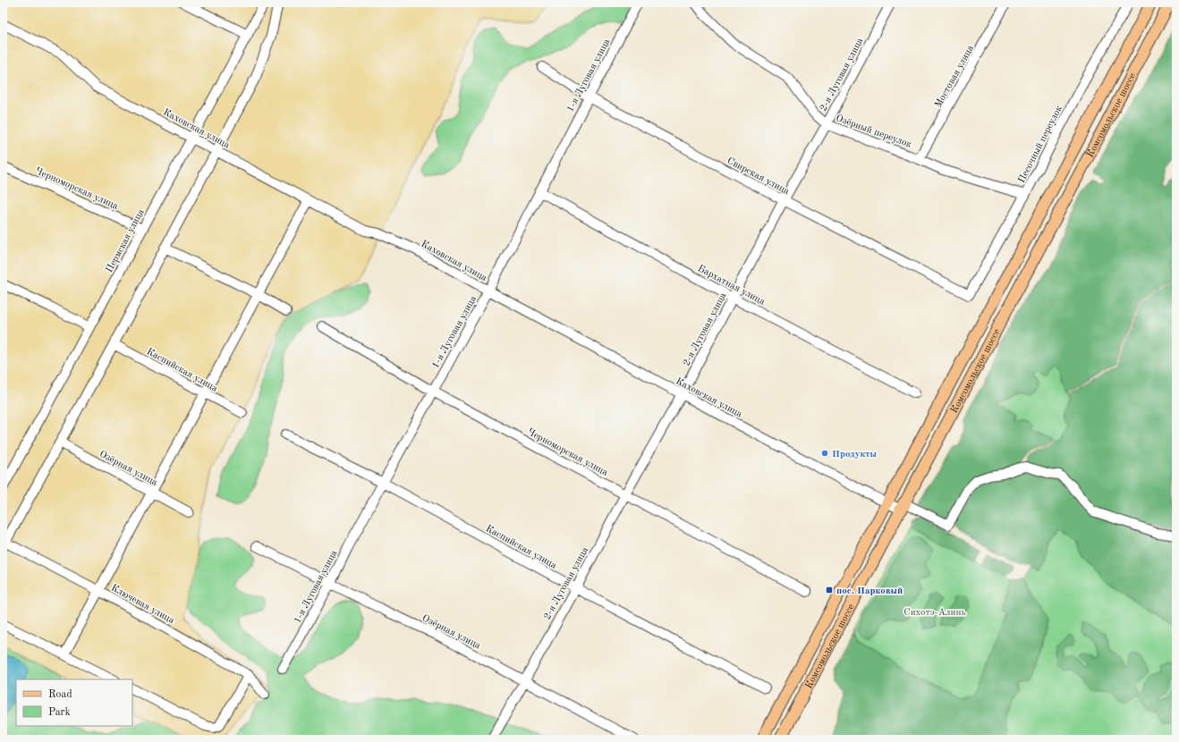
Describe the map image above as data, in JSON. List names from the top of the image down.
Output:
{
  "streets": {
    "main road": ["Комсомольское шоссе"],
    "street": [
      "2-я Луговая улица",
      "1-я Луговая улица",
      "Мостовая улица",
      "Каховская улица",
      "Озёрный переулок",
      "Песочный переулок",
      "Свирская улица",
      "Черноморская улица",
      "Пермская улица",
      "Бархатная улица",
      "Каспийская улица",
      "Озёрная улица",
      "Ключевая улица"
    ]
  },
  "crossings": [
    ["2-я Луговая улица", "Каховская улица"],
    ["2-я Луговая улица", "Озёрный переулок"],
    ["2-я Луговая улица", "Свирская улица"],
    ["2-я Луговая улица", "Черноморская улица"],
    ["2-я Луговая улица", "Бархатная улица"],
    ["2-я Луговая улица", "Каспийская улица"],
    ["2-я Луговая улица", "Озёрная улица"],
    ["1-я Луговая улица", "Каховская улица"],
    ["1-я Луговая улица", "Свирская улица"],
    ["1-я Луговая улица", "Черноморская улица"],
    ["1-я Луговая улица", "Бархатная улица"],
    ["1-я Луговая улица", "Каспийская улица"],
    ["1-я Луговая улица", "Озёрная улица"],
    ["Мостовая улица", "Озёрный переулок"],
    ["Комсомольское шоссе", "Каховская улица"],
    ["Каховская улица", "Пермская улица"],
    ["Озёрный переулок", "Песочный переулок"],
    ["Песочный переулок", "Свирская улица"],
    ["Черноморская улица", "Пермская улица"]
  ],
  "parks": ["Сихотэ-Алинь"],
  "places": {
    "other": ["Продукты"],
    "transit": ["пос. Парковый"]
  },
  "legend": ["Road", "Park"]
}
